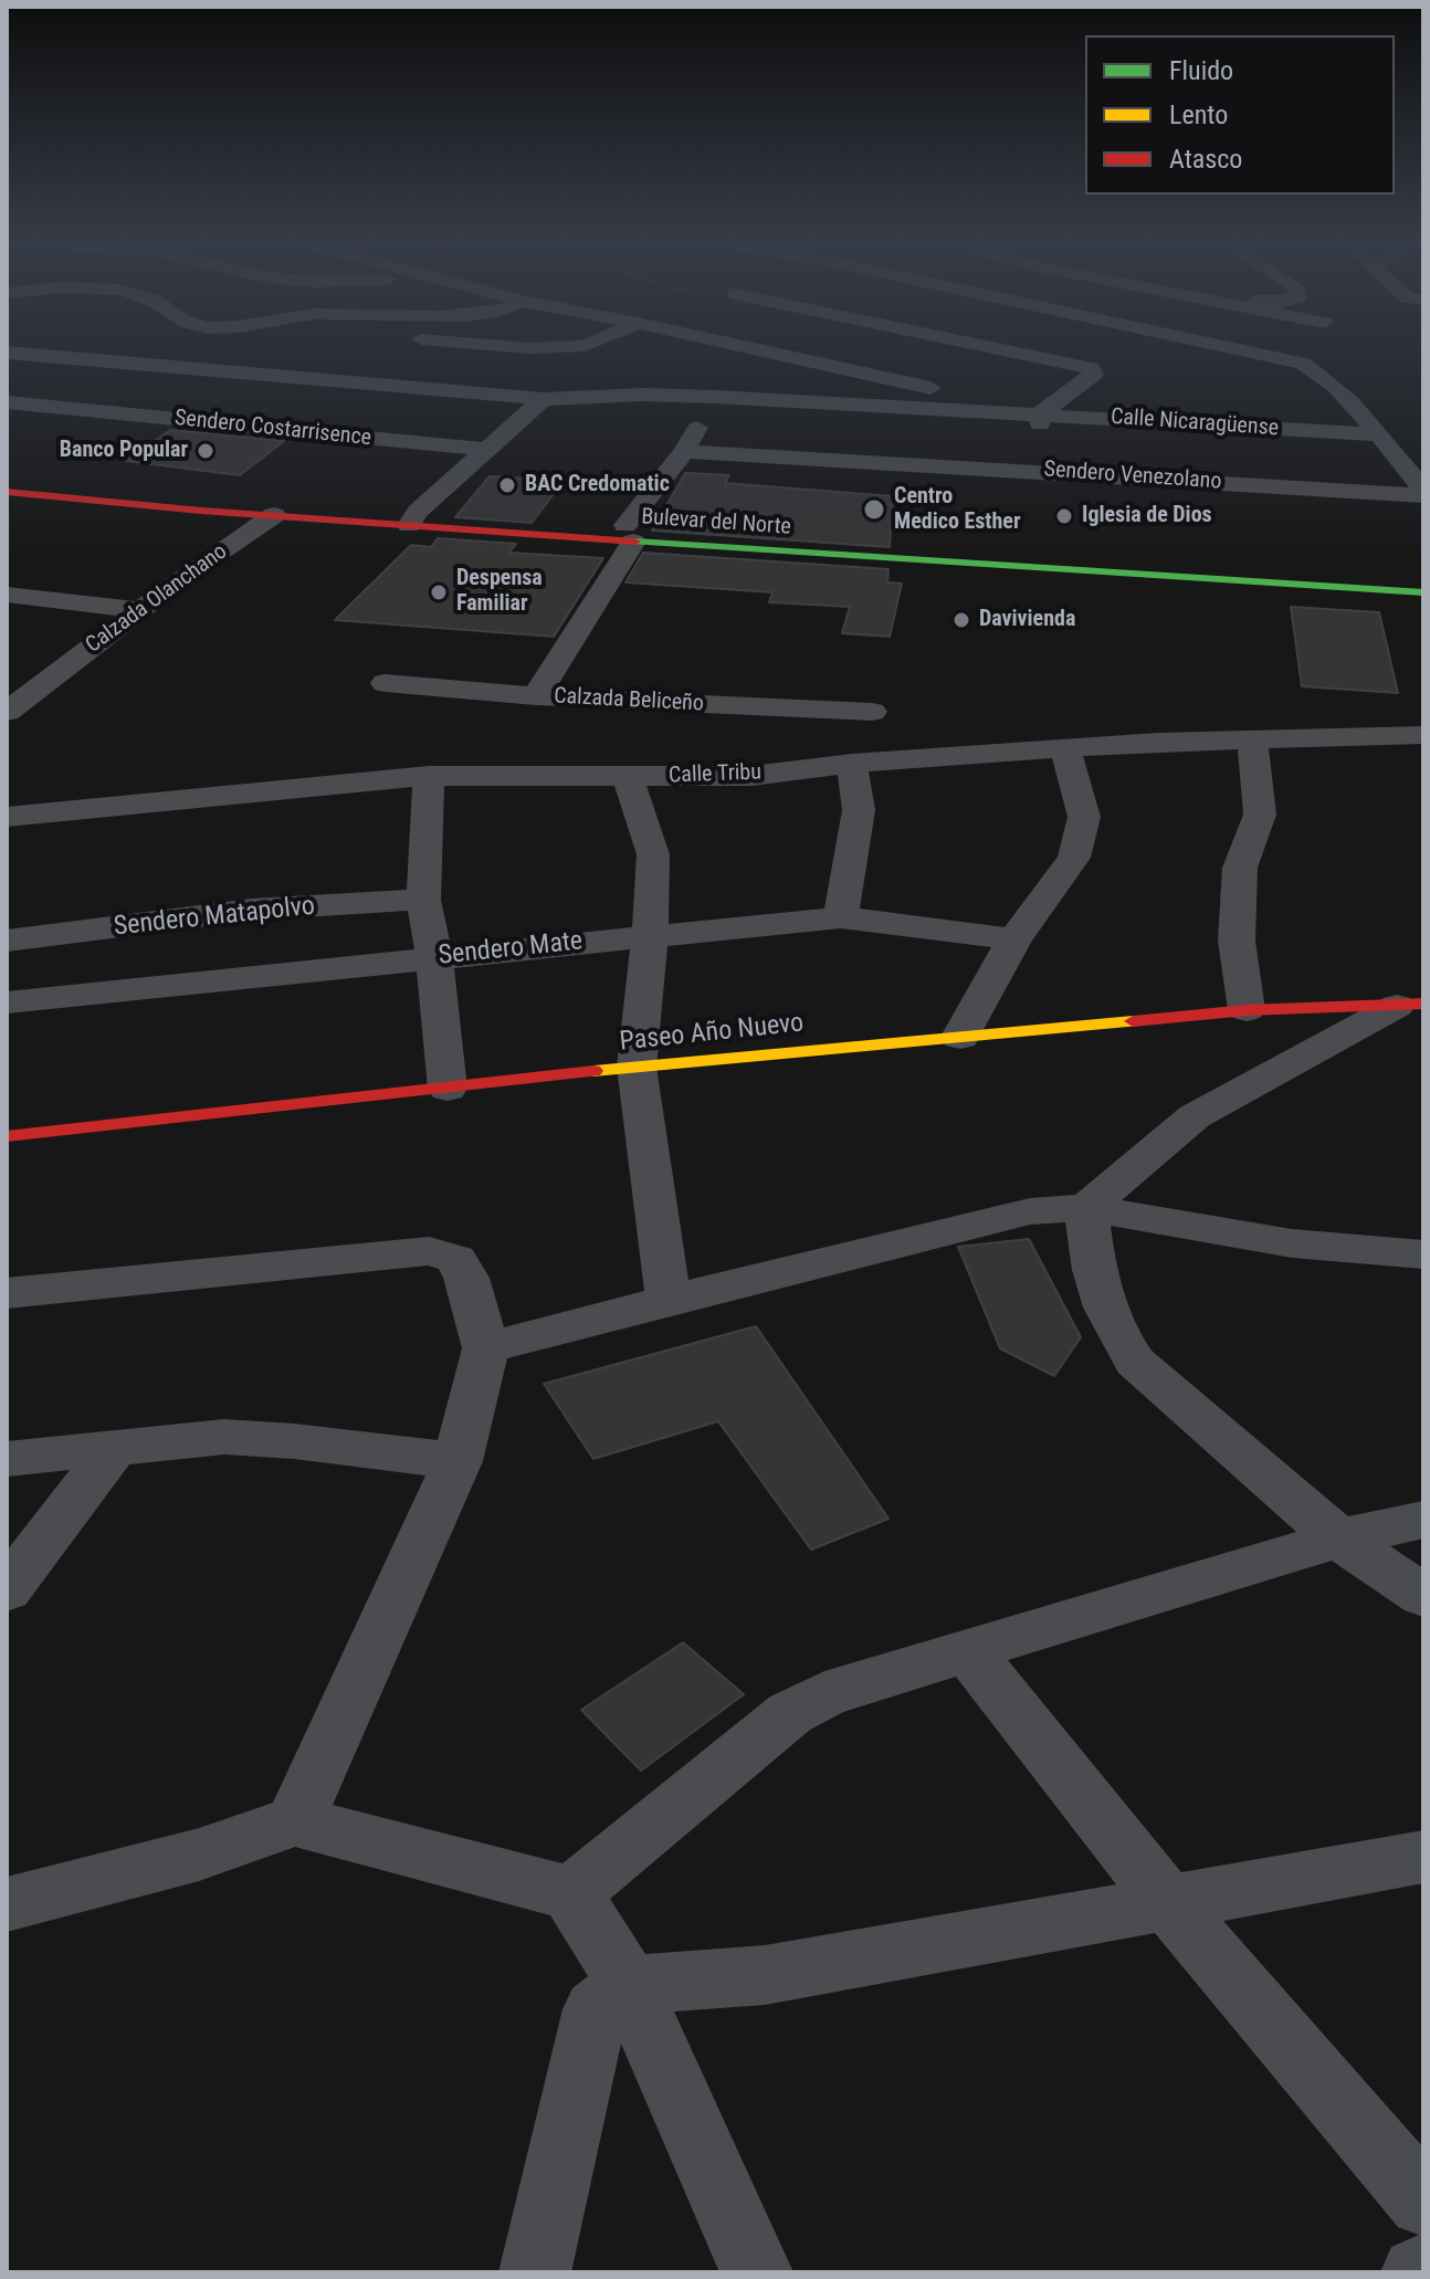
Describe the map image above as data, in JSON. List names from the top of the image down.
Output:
{
  "streets": {
    "main road": ["Bulevar del Norte", "Paseo Año Nuevo"],
    "street": [
      "Calle Nicaragüense",
      "Sendero Costarrisence",
      "Sendero Venezolano",
      "Calzada Olanchano",
      "Calzada Beliceño",
      "Calle Tribu",
      "Sendero Matapolvo",
      "Sendero Mate"
    ]
  },
  "crossings": [
    ["Bulevar del Norte", "Calzada Olanchano"]
  ],
  "places": [
    "Banco Popular",
    "BAC Credomatic",
    "Centro Medico Esther",
    "Iglesia de Dios",
    "Despensa Familiar",
    "Davivienda"
  ],
  "legend": ["Fluido", "Lento", "Atasco"]
}
